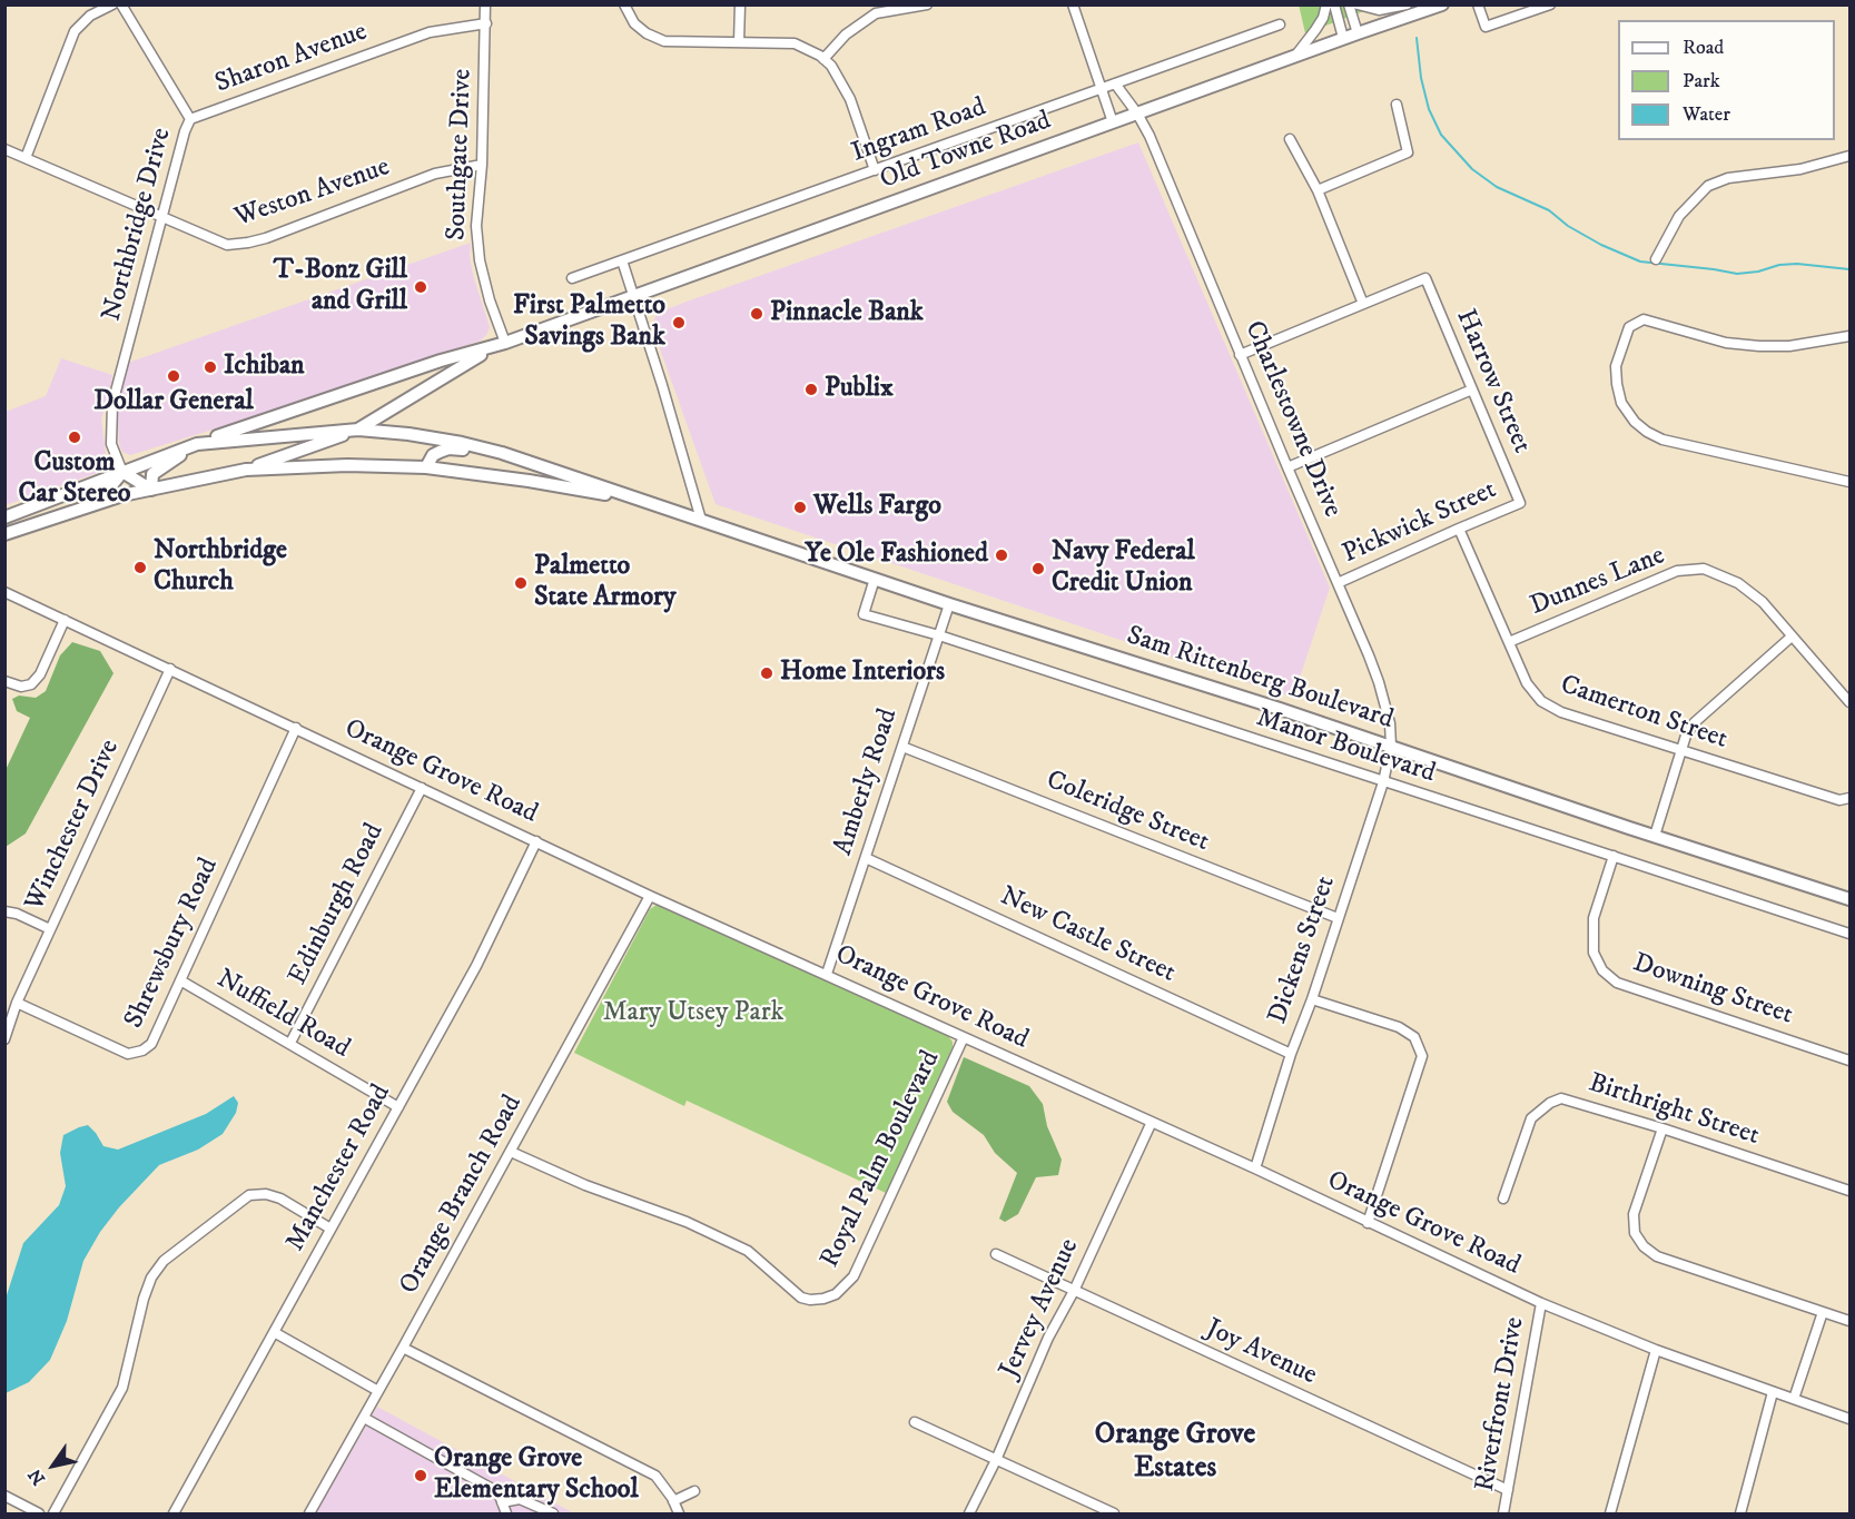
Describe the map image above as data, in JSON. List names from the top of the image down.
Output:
{
  "streets": {
    "main road": ["Old Towne Road", "Sam Rittenberg Boulevard"],
    "street": [
      "Sharon Avenue",
      "Ingram Road",
      "Southgate Drive",
      "Weston Avenue",
      "Northbridge Drive",
      "Harrow Street",
      "Charlestowne Drive",
      "Pickwick Street",
      "Dunnes Lane",
      "Camerton Street",
      "Manor Boulevard",
      "Orange Grove Road",
      "Amberly Road",
      "Coleridge Street",
      "Winchester Drive",
      "Edinburgh Road",
      "New Castle Street",
      "Shrewsbury Road",
      "Dickens Street",
      "Downing Street",
      "Nuffield Road",
      "Birthright Street",
      "Royal Palm Boulevard",
      "Manchester Road",
      "Orange Branch Road",
      "Jervey Avenue",
      "Joy Avenue",
      "Riverfront Drive"
    ]
  },
  "crossings": [
    ["Sharon Avenue", "Southgate Drive"],
    ["Sharon Avenue", "Northbridge Drive"],
    ["Ingram Road", "Charlestowne Drive"],
    ["Old Towne Road", "Southgate Drive"],
    ["Old Towne Road", "Charlestowne Drive"],
    ["Old Towne Road", "Sam Rittenberg Boulevard"],
    ["Southgate Drive", "Weston Avenue"],
    ["Weston Avenue", "Northbridge Drive"],
    ["Northbridge Drive", "Sam Rittenberg Boulevard"],
    ["Harrow Street", "Pickwick Street"],
    ["Charlestowne Drive", "Pickwick Street"],
    ["Charlestowne Drive", "Sam Rittenberg Boulevard"],
    ["Charlestowne Drive", "Dickens Street"],
    ["Pickwick Street", "Camerton Street"],
    ["Dunnes Lane", "Camerton Street"],
    ["Sam Rittenberg Boulevard", "Manor Boulevard"],
    ["Sam Rittenberg Boulevard", "Amberly Road"],
    ["Sam Rittenberg Boulevard", "Dickens Street"],
    ["Manor Boulevard", "Amberly Road"],
    ["Manor Boulevard", "Dickens Street"],
    ["Manor Boulevard", "Downing Street"],
    ["Orange Grove Road", "Amberly Road"],
    ["Orange Grove Road", "Winchester Drive"],
    ["Orange Grove Road", "Edinburgh Road"],
    ["Orange Grove Road", "Shrewsbury Road"],
    ["Orange Grove Road", "Dickens Street"],
    ["Orange Grove Road", "Royal Palm Boulevard"],
    ["Orange Grove Road", "Manchester Road"],
    ["Orange Grove Road", "Orange Branch Road"],
    ["Orange Grove Road", "Jervey Avenue"],
    ["Orange Grove Road", "Riverfront Drive"],
    ["Amberly Road", "Coleridge Street"],
    ["Amberly Road", "New Castle Street"],
    ["Coleridge Street", "Dickens Street"],
    ["Winchester Drive", "Shrewsbury Road"],
    ["Edinburgh Road", "Nuffield Road"],
    ["New Castle Street", "Dickens Street"],
    ["Shrewsbury Road", "Nuffield Road"],
    ["Nuffield Road", "Manchester Road"],
    ["Royal Palm Boulevard", "Orange Branch Road"],
    ["Jervey Avenue", "Joy Avenue"],
    ["Joy Avenue", "Riverfront Drive"]
  ],
  "districts": ["Orange Grove Estates"],
  "parks": ["Mary Utsey Park"],
  "places": [
    "T-Bonz Gill and Grill",
    "Pinnacle Bank",
    "First Palmetto Savings Bank",
    "Ichiban",
    "Dollar General",
    "Publix",
    "Custom Car Stereo",
    "Wells Fargo",
    "Ye Ole Fashioned",
    "Northbridge Church",
    "Navy Federal Credit Union",
    "Palmetto State Armory",
    "Home Interiors",
    "Orange Grove Elementary School"
  ],
  "legend": ["Road", "Park", "Water"],
  "north": "bottom left"
}
